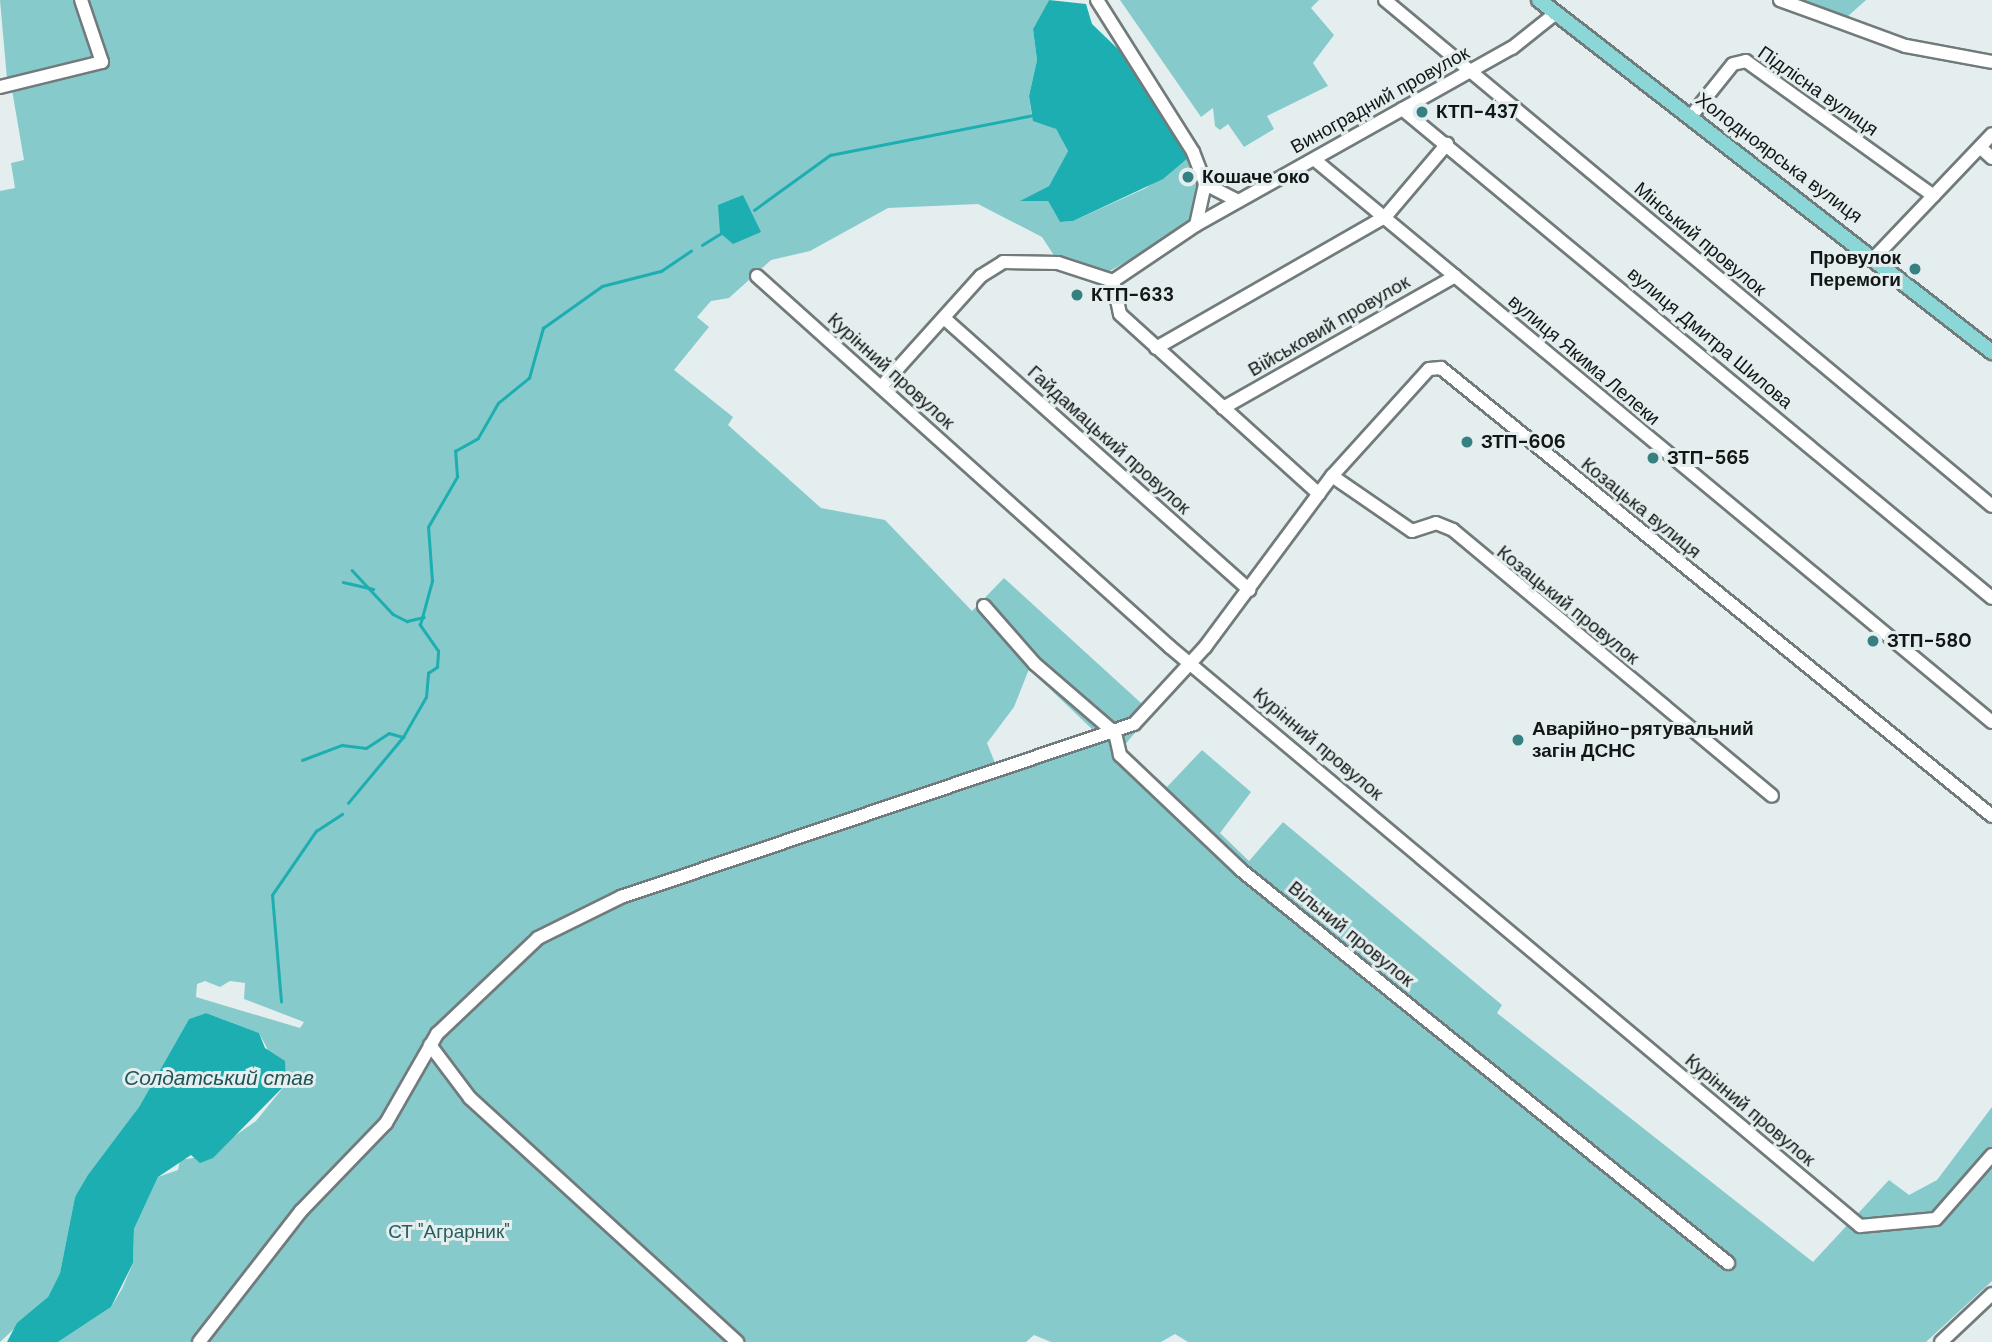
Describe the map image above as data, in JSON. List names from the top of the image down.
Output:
{
  "streets": {
    "main road": ["Холодноярська вулиця"],
    "street": [
      "Підлісна вулиця",
      "Виноградний провулок",
      "Мінський провулок",
      "Військовий провулок",
      "вулиця Дмитра Шилова",
      "вулиця Якима Лелеки",
      "Курінний провулок",
      "Гайдамацький провулок",
      "Козацька вулиця",
      "Козацький провулок",
      "Вільний провулок"
    ]
  },
  "crossings": [
    ["Підлісна вулиця", "Холодноярська вулиця"],
    ["Виноградний провулок", "Холодноярська вулиця"],
    ["Виноградний провулок", "Мінський провулок"],
    ["Виноградний провулок", "вулиця Дмитра Шилова"],
    ["Виноградний провулок", "вулиця Якима Лелеки"],
    ["Військовий провулок", "вулиця Якима Лелеки"],
    ["Курінний провулок", "Козацька вулиця"],
    ["Гайдамацький провулок", "Козацька вулиця"],
    ["Козацька вулиця", "Козацький провулок"],
    ["Козацька вулиця", "Вільний провулок"]
  ],
  "water": ["Солдатський став"],
  "parks": ["СТ \"Аграрник\""],
  "places": [
    "КТП-437",
    "Кошаче око",
    "Провулок Перемоги",
    "КТП-633",
    "ЗТП-606",
    "ЗТП-565",
    "ЗТП-580",
    "Аварійно-рятувальний загін ДСНС"
  ]
}
